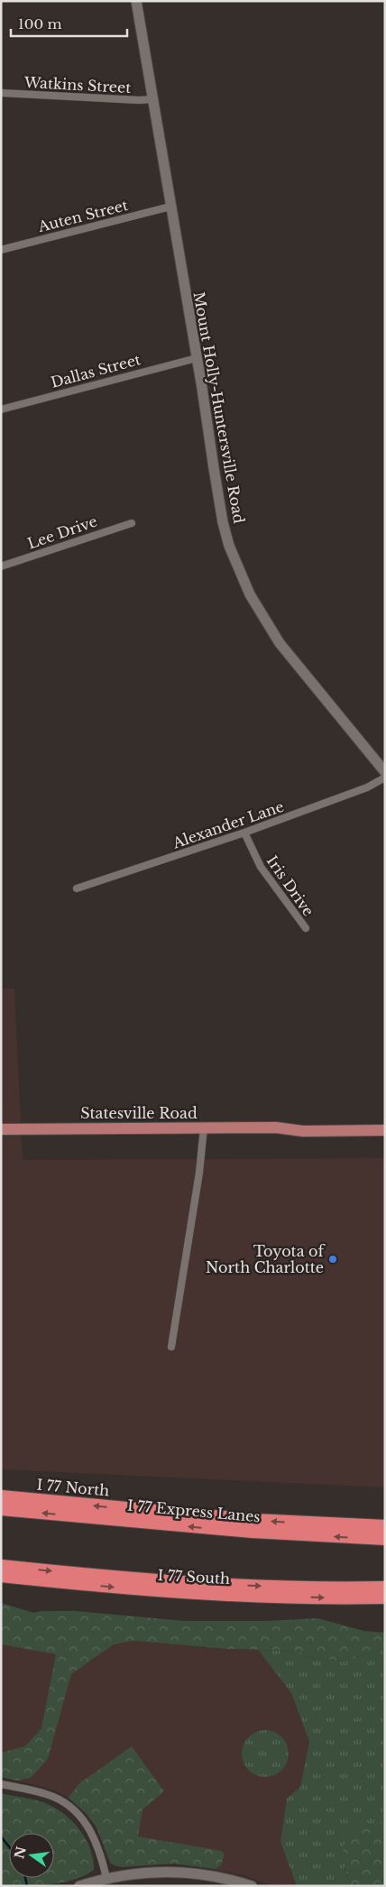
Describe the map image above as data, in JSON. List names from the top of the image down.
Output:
{
  "streets": {
    "highway": ["I 77 North", "I 77 Express Lanes", "I 77 South"],
    "main road": ["Mount Holly-Huntersville Road", "Statesville Road"],
    "street": [
      "Watkins Street",
      "Auten Street",
      "Dallas Street",
      "Lee Drive",
      "Alexander Lane",
      "Iris Drive"
    ]
  },
  "crossings": [
    ["Watkins Street", "Mount Holly-Huntersville Road"],
    ["Auten Street", "Mount Holly-Huntersville Road"],
    ["Dallas Street", "Mount Holly-Huntersville Road"],
    ["Alexander Lane", "Iris Drive"]
  ],
  "places": ["Toyota of North Charlotte"],
  "scale_bar": "100 m",
  "north": "left"
}
